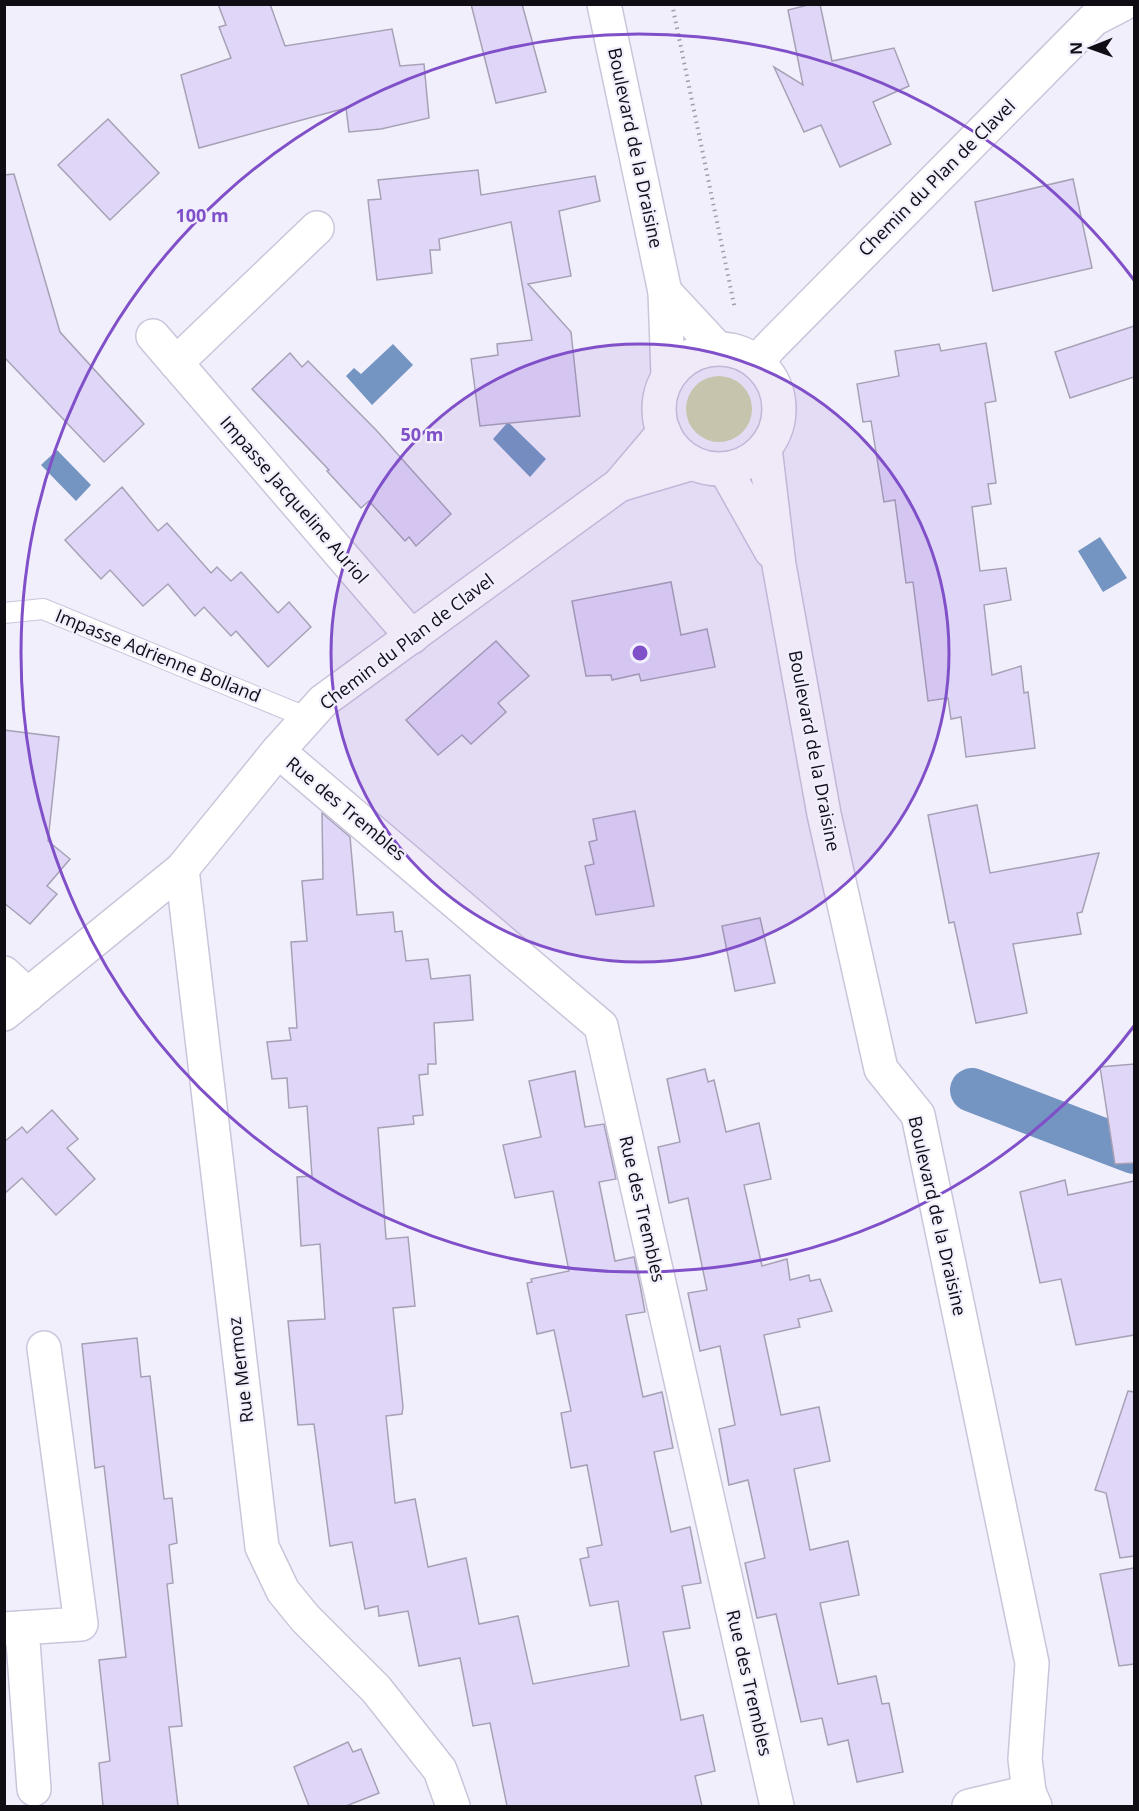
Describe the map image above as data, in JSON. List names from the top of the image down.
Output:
{
  "streets": {
    "street": [
      "Boulevard de la Draisine",
      "Chemin du Plan de Clavel",
      "Impasse Jacqueline Auriol",
      "Rue des Trembles",
      "Rue Mermoz"
    ],
    "lane": ["Impasse Adrienne Bolland"]
  },
  "crossings": [
    ["Boulevard de la Draisine", "Chemin du Plan de Clavel"],
    ["Chemin du Plan de Clavel", "Impasse Jacqueline Auriol"],
    ["Chemin du Plan de Clavel", "Impasse Adrienne Bolland"],
    ["Chemin du Plan de Clavel", "Rue des Trembles"],
    ["Chemin du Plan de Clavel", "Rue Mermoz"]
  ],
  "north": "left",
  "rings": ["100 m", "50 m"]
}
